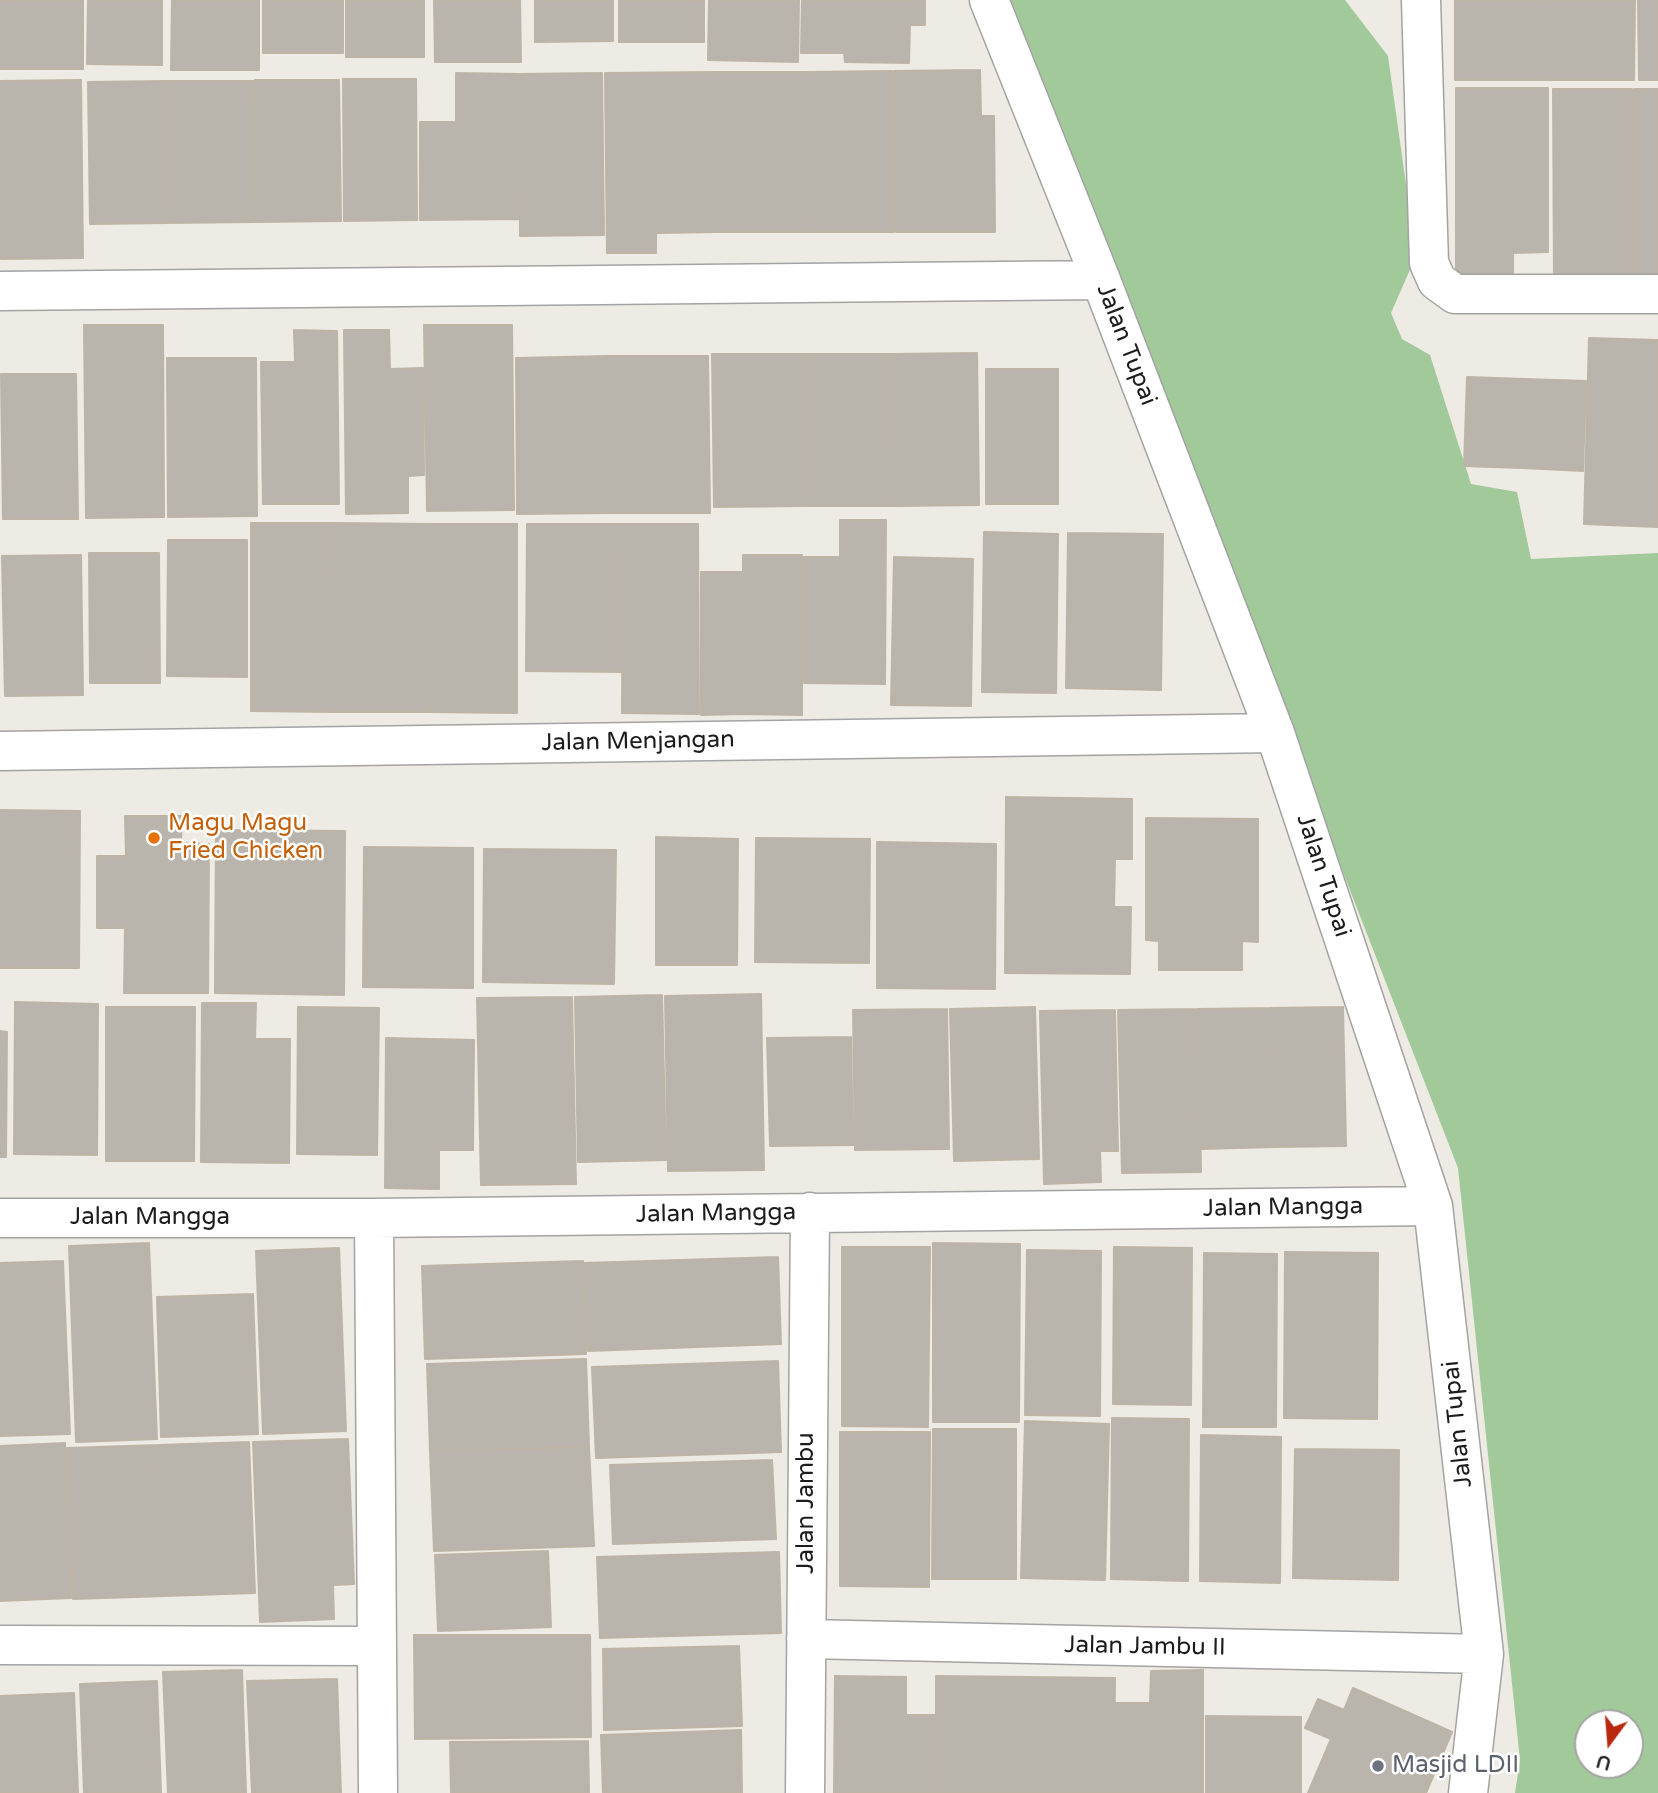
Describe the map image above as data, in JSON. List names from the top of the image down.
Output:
{
  "streets": {
    "street": [
      "Jalan Tupai",
      "Jalan Menjangan",
      "Jalan Mangga",
      "Jalan Jambu",
      "Jalan Jambu II"
    ]
  },
  "crossings": [
    ["Jalan Tupai", "Jalan Menjangan"],
    ["Jalan Tupai", "Jalan Mangga"],
    ["Jalan Tupai", "Jalan Jambu II"],
    ["Jalan Mangga", "Jalan Jambu"],
    ["Jalan Jambu", "Jalan Jambu II"]
  ],
  "places": ["Magu Magu Fried Chicken", "Masjid LDII"],
  "north": "bottom"
}
